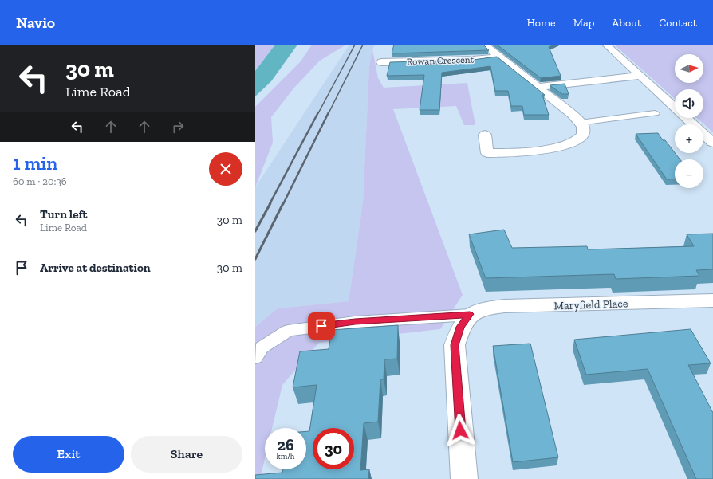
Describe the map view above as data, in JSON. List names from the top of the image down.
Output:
{
  "streets": {
    "street": ["Rowan Crescent", "Maryfield Place"]
  },
  "north": "right",
  "page": {
    "header": "Navio",
    "nav": [
      "Home",
      "Map",
      "About",
      "Contact"
    ],
    "turn": ["30 m", "Lime Road"],
    "map_buttons": ["+", "−"],
    "heading": ["1 min", "60 m · 20:36"],
    "list": [
      {
        "name": "Turn left",
        "note": "Lime Road",
        "value": "30 m"
      },
      {
        "name": "Arrive at destination",
        "value": "30 m"
      }
    ],
    "speed": "26 km/h",
    "limit": "30",
    "buttons": ["Exit", "Share"]
  }
}
